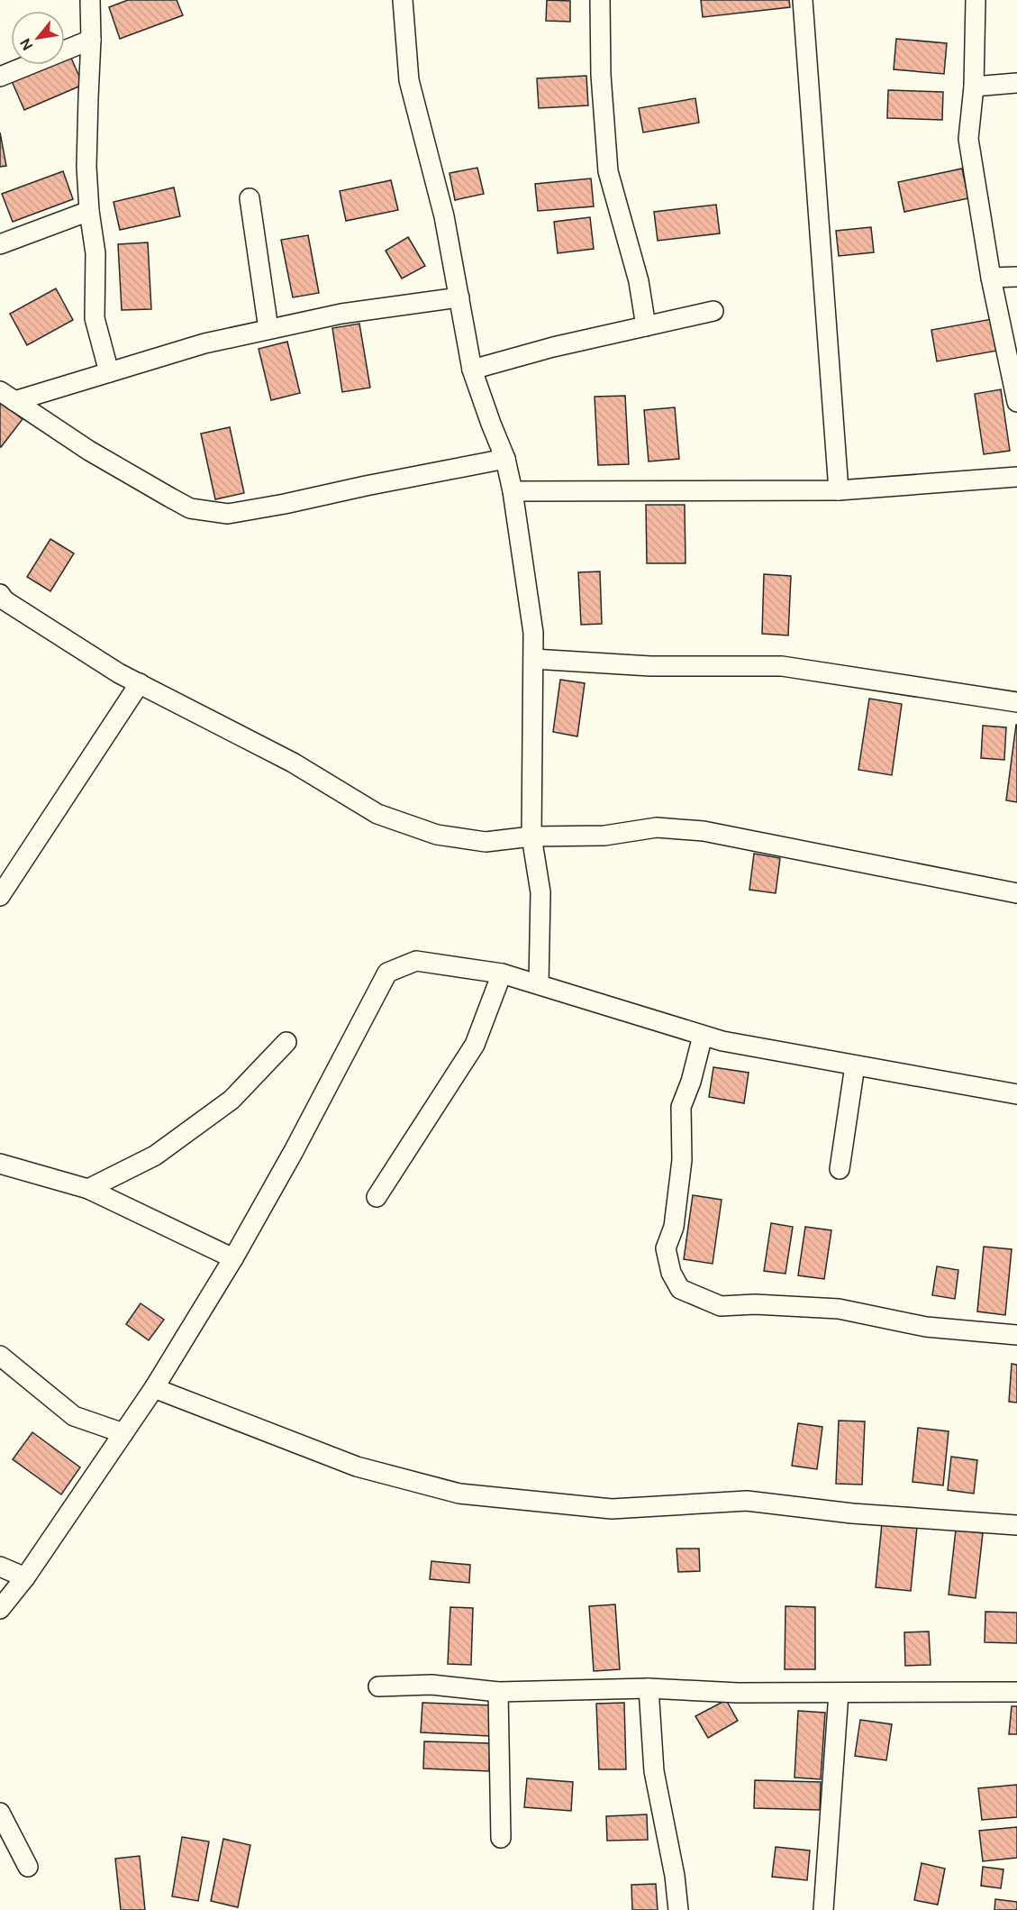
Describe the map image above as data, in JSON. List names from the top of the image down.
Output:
{
  "north": "bottom left"
}
